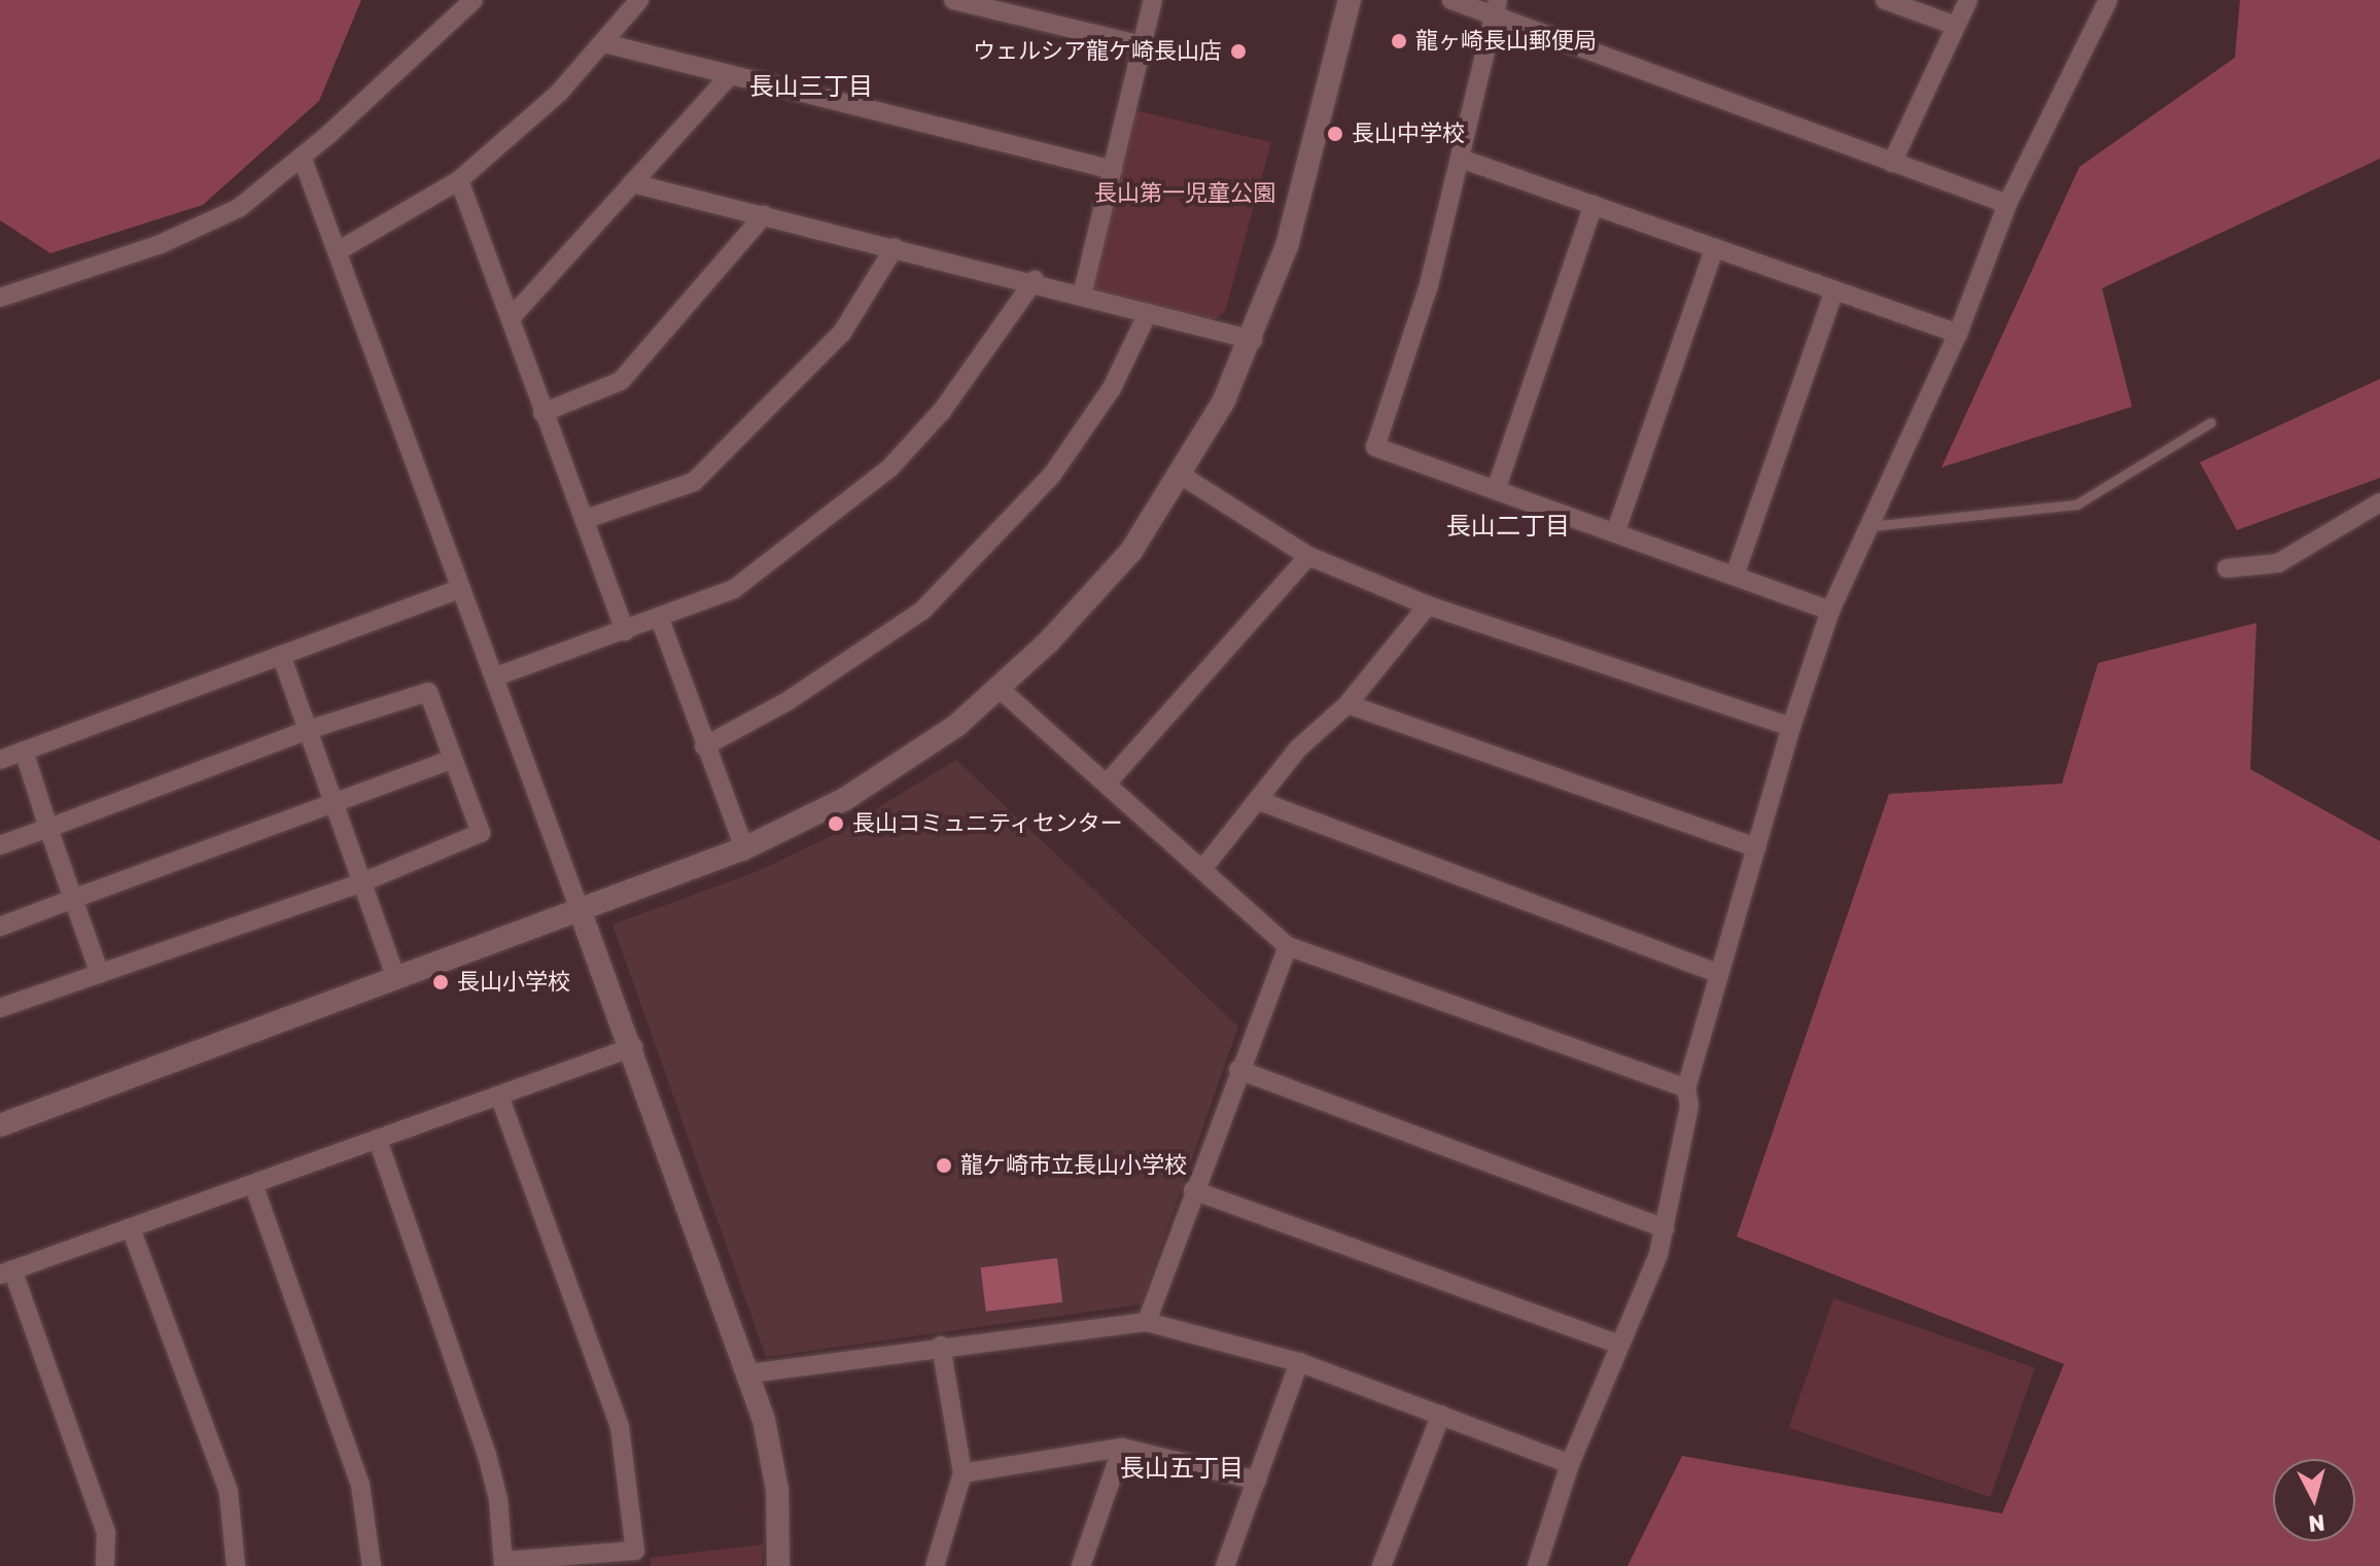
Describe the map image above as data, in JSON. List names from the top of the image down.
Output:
{
  "districts": ["長山三丁目", "長山二丁目", "長山五丁目"],
  "parks": ["長山第一児童公園"],
  "places": [
    "龍ヶ崎長山郵便局",
    "ウェルシア龍ケ崎長山店",
    "長山中学校",
    "長山コミュニティセンター",
    "長山小学校",
    "龍ケ崎市立長山小学校"
  ],
  "north": "bottom"
}
